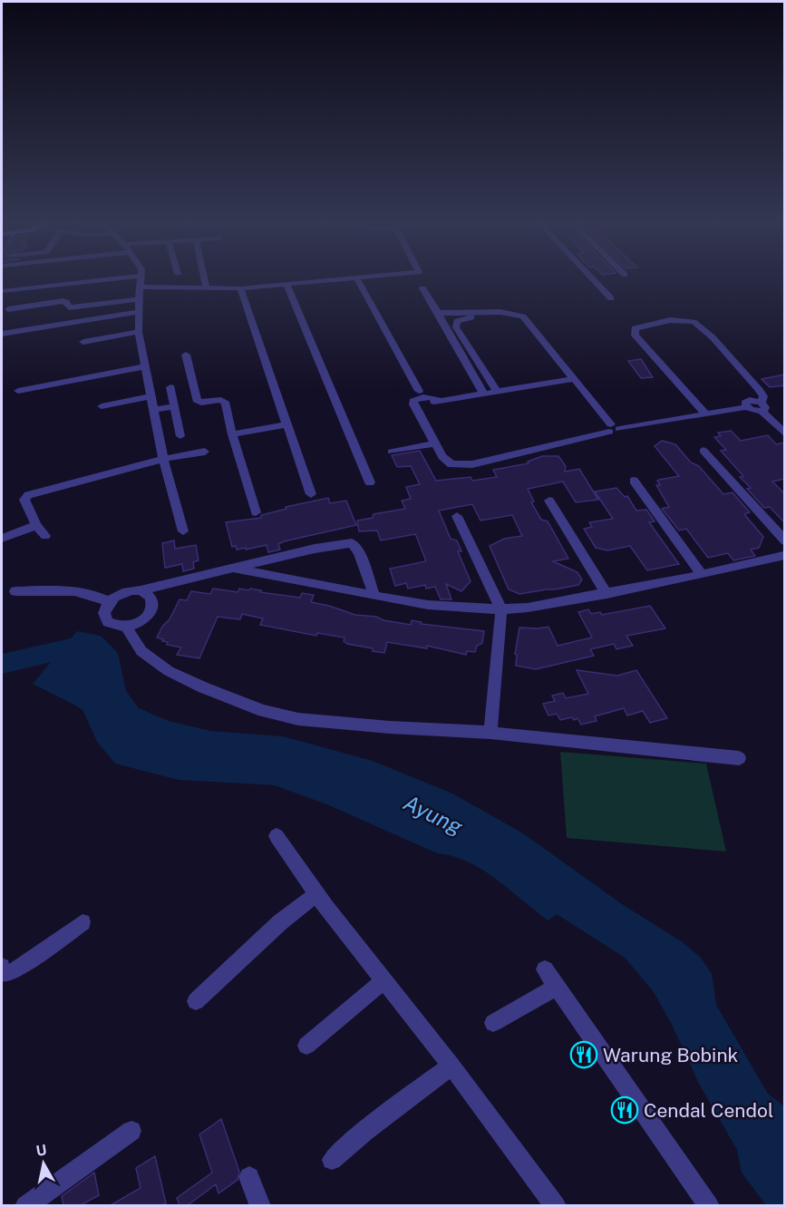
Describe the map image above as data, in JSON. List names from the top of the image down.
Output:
{
  "water": ["Ayung"],
  "places": {
    "restaurant": ["Warung Bobink", "Cendal Cendol"]
  },
  "north": "top"
}
